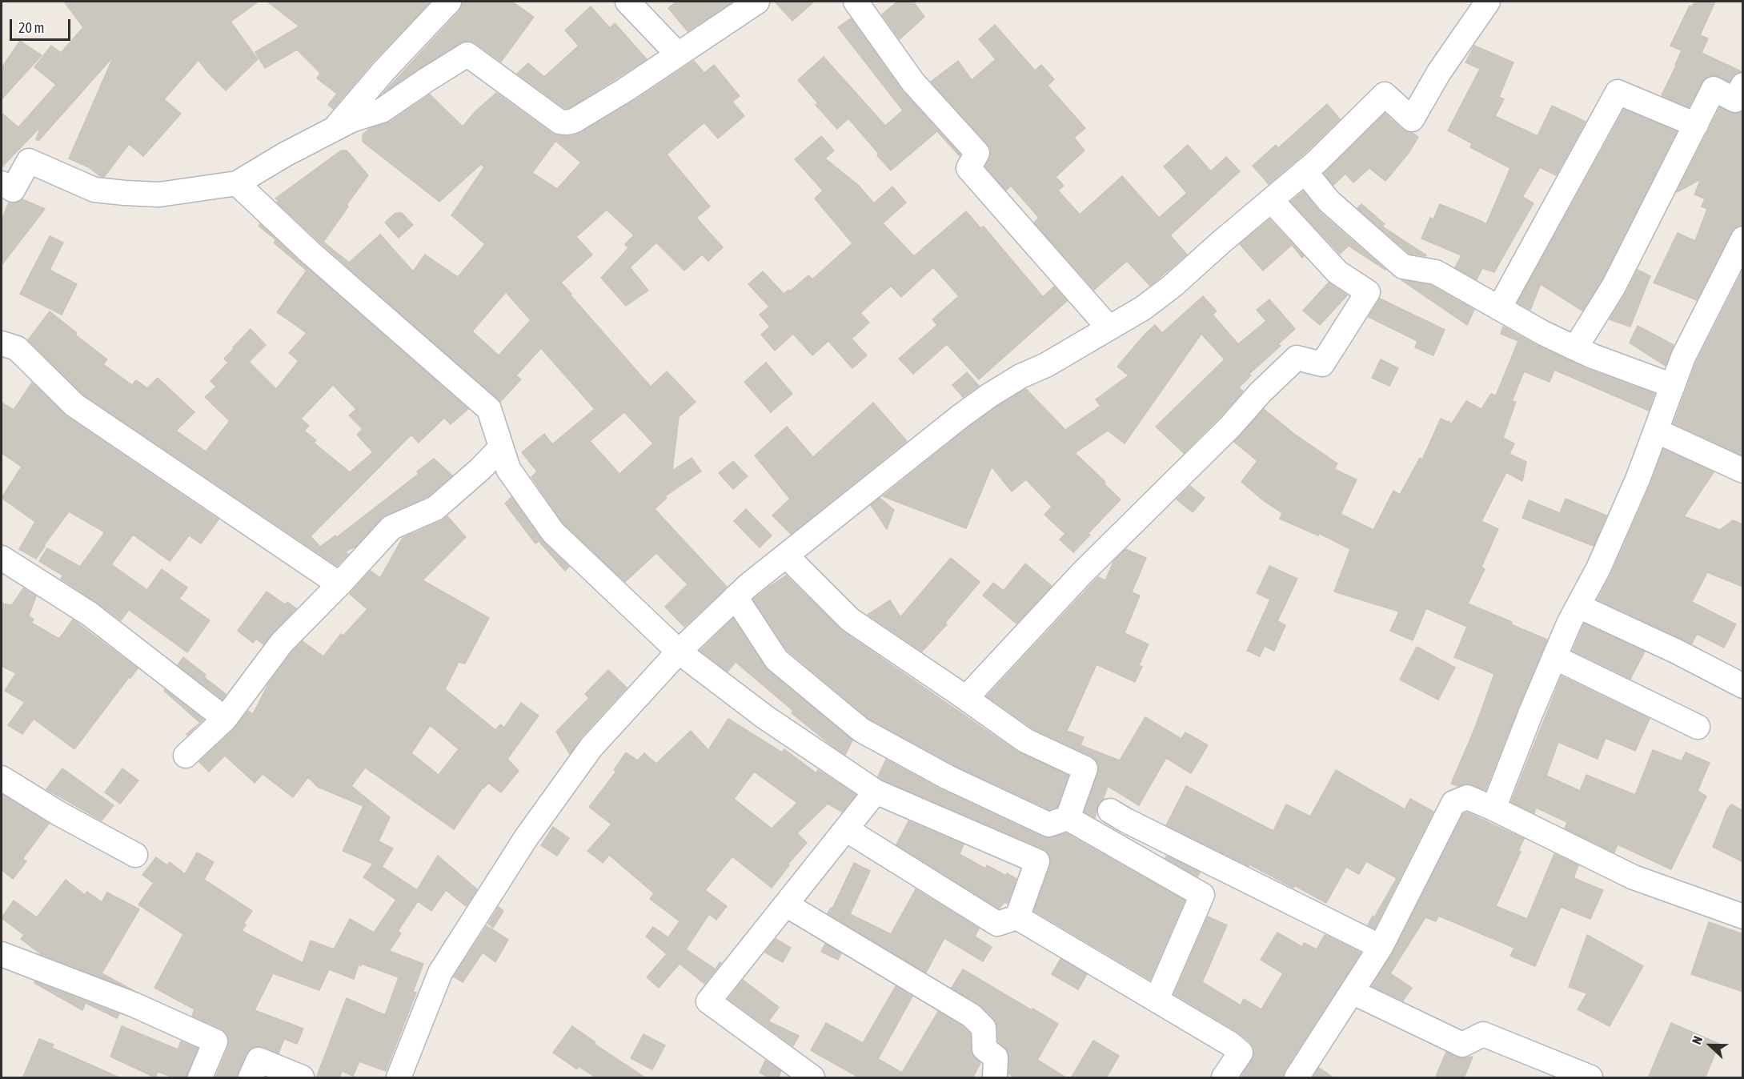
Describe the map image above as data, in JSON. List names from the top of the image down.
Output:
{
  "scale_bar": "20 m",
  "north": "left"
}
